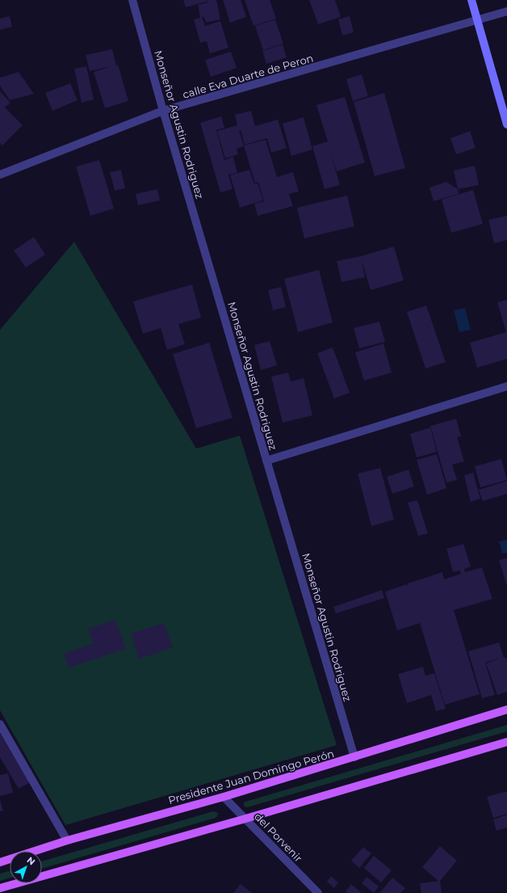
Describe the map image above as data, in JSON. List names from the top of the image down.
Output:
{
  "streets": {
    "main road": ["Presidente Juan Domingo Perón"],
    "street": ["calle Eva Duarte de Peron", "Monseñor Agustin Rodriguez", "del Porvenir"]
  },
  "crossings": [
    ["calle Eva Duarte de Peron", "Monseñor Agustin Rodriguez"],
    ["Monseñor Agustin Rodriguez", "Presidente Juan Domingo Perón"],
    ["Presidente Juan Domingo Perón", "del Porvenir"]
  ],
  "north": "top right"
}
